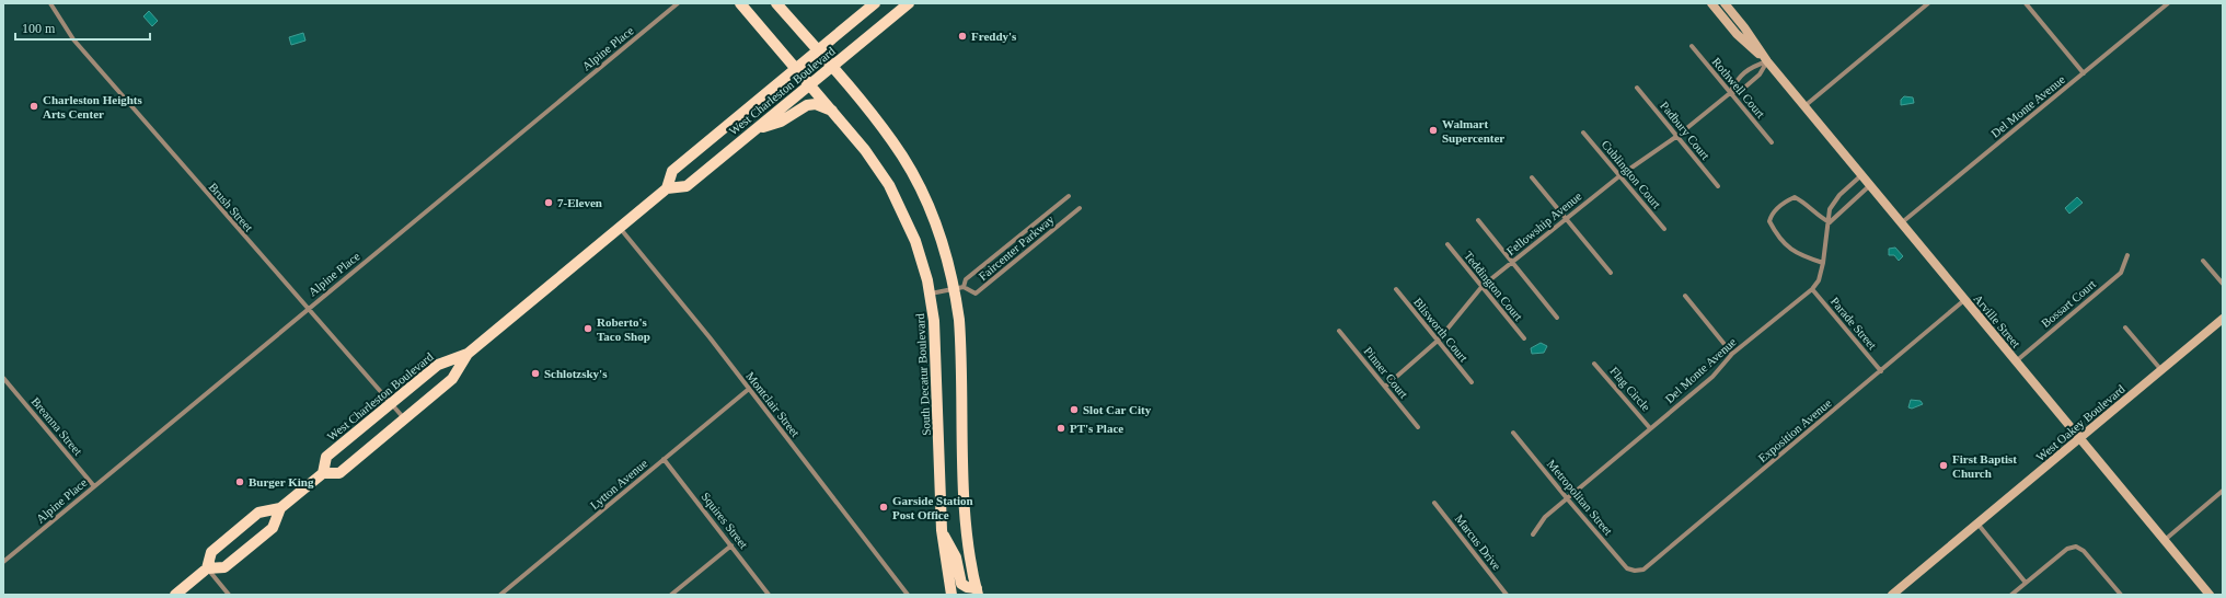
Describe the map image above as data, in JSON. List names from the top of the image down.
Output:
{
  "streets": {
    "main road": ["West Charleston Boulevard", "South Decatur Boulevard"],
    "street": [
      "Alpine Place",
      "Rothwell Court",
      "Del Monte Avenue",
      "Padbury Court",
      "Cublington Court",
      "Brush Street",
      "Fellowship Avenue",
      "Faircenter Parkway",
      "Teddington Court",
      "Bossart Court",
      "Arville Street",
      "Parade Street",
      "Blisworth Court",
      "Pinner Court",
      "Flag Circle",
      "Montclair Street",
      "West Oakey Boulevard",
      "Breanna Street",
      "Exposition Avenue",
      "Lytton Avenue",
      "Metropolitan Street",
      "Squires Street",
      "Marcus Drive"
    ]
  },
  "crossings": [
    ["Alpine Place", "Brush Street"],
    ["Alpine Place", "Breanna Street"],
    ["Rothwell Court", "Fellowship Avenue"],
    ["West Charleston Boulevard", "Brush Street"],
    ["West Charleston Boulevard", "South Decatur Boulevard"],
    ["West Charleston Boulevard", "Montclair Street"],
    ["Del Monte Avenue", "Arville Street"],
    ["Del Monte Avenue", "Parade Street"],
    ["Del Monte Avenue", "Flag Circle"],
    ["Del Monte Avenue", "Metropolitan Street"],
    ["Padbury Court", "Fellowship Avenue"],
    ["Cublington Court", "Fellowship Avenue"],
    ["Fellowship Avenue", "Teddington Court"],
    ["Fellowship Avenue", "Arville Street"],
    ["Fellowship Avenue", "Blisworth Court"],
    ["Fellowship Avenue", "Pinner Court"],
    ["Faircenter Parkway", "South Decatur Boulevard"],
    ["Bossart Court", "Arville Street"],
    ["Arville Street", "West Oakey Boulevard"],
    ["Arville Street", "Exposition Avenue"],
    ["Parade Street", "Exposition Avenue"],
    ["Montclair Street", "Lytton Avenue"],
    ["Exposition Avenue", "Metropolitan Street"],
    ["Lytton Avenue", "Squires Street"]
  ],
  "places": [
    "Freddy's",
    "Charleston Heights Arts Center",
    "Walmart Supercenter",
    "7-Eleven",
    "Roberto's Taco Shop",
    "Schlotzsky's",
    "Slot Car City",
    "PT's Place",
    "First Baptist Church",
    "Burger King",
    "Garside Station Post Office"
  ],
  "scale_bar": "100 m"
}
